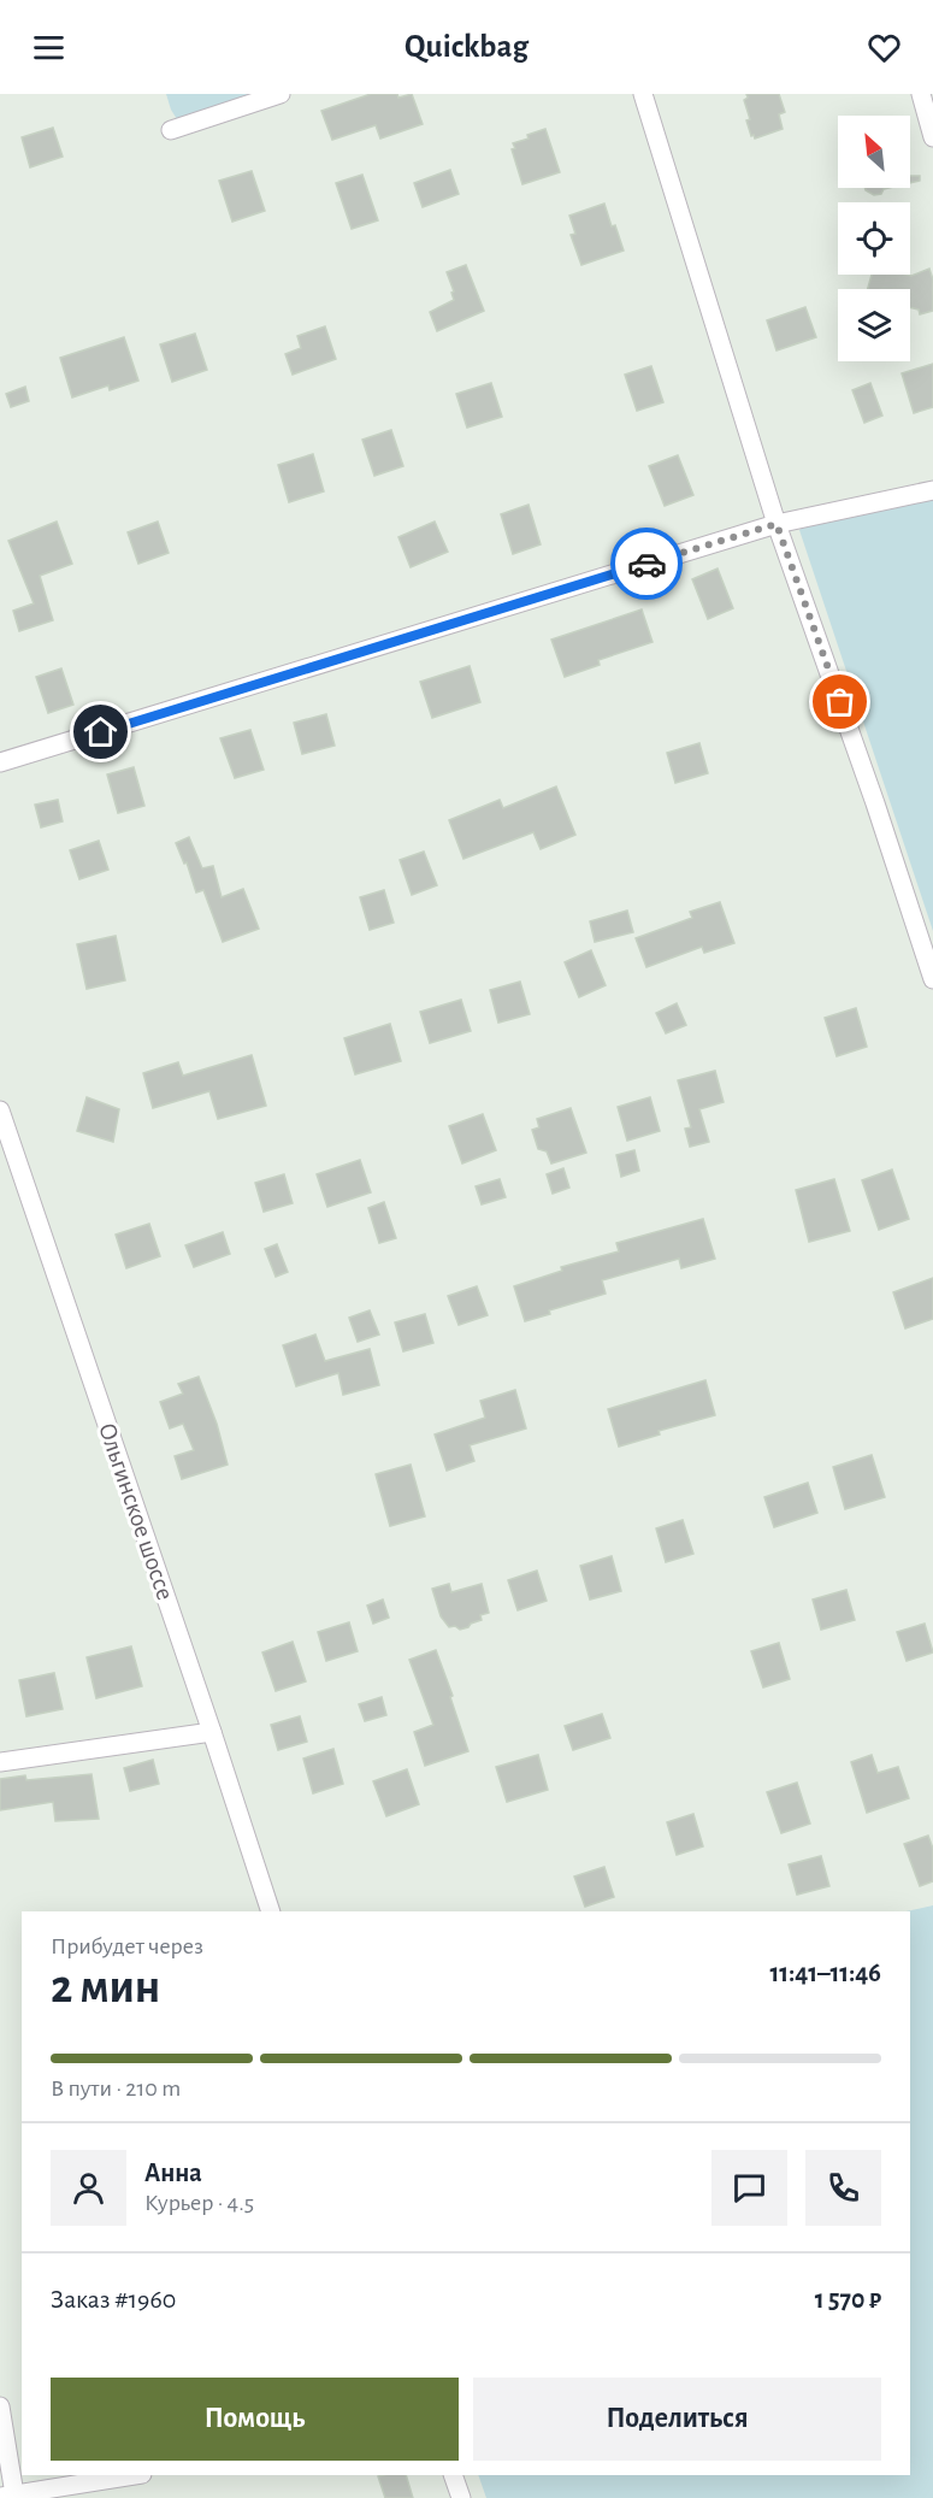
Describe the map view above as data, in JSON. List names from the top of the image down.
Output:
{
  "streets": {
    "street": ["Ольгинское шоссе"]
  },
  "north": "top left",
  "page": {
    "header": "Quickbag",
    "heading": ["2 мин", "Прибудет через", "11:41–11:46"],
    "panel": [
      "Анна",
      "Курьер · 4.5",
      "Заказ #1960",
      "1 570 ₽"
    ],
    "bar": "В пути · 210 m",
    "buttons": ["Помощь", "Поделиться"]
  }
}
